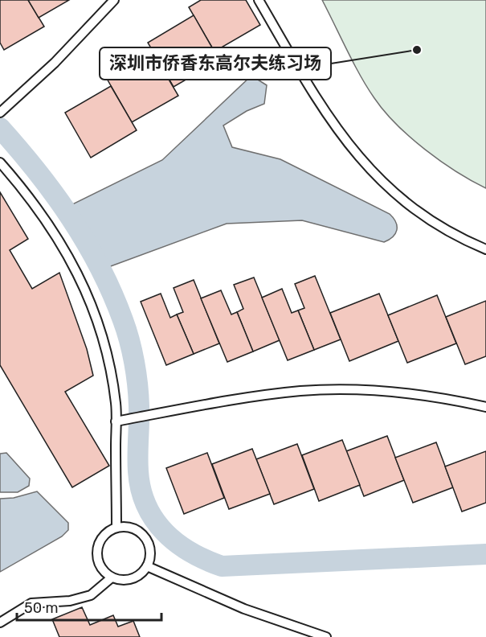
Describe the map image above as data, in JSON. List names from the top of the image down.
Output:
{
  "places": ["深圳市侨香东高尔夫练习场"],
  "scale_bar": "50 m"
}
